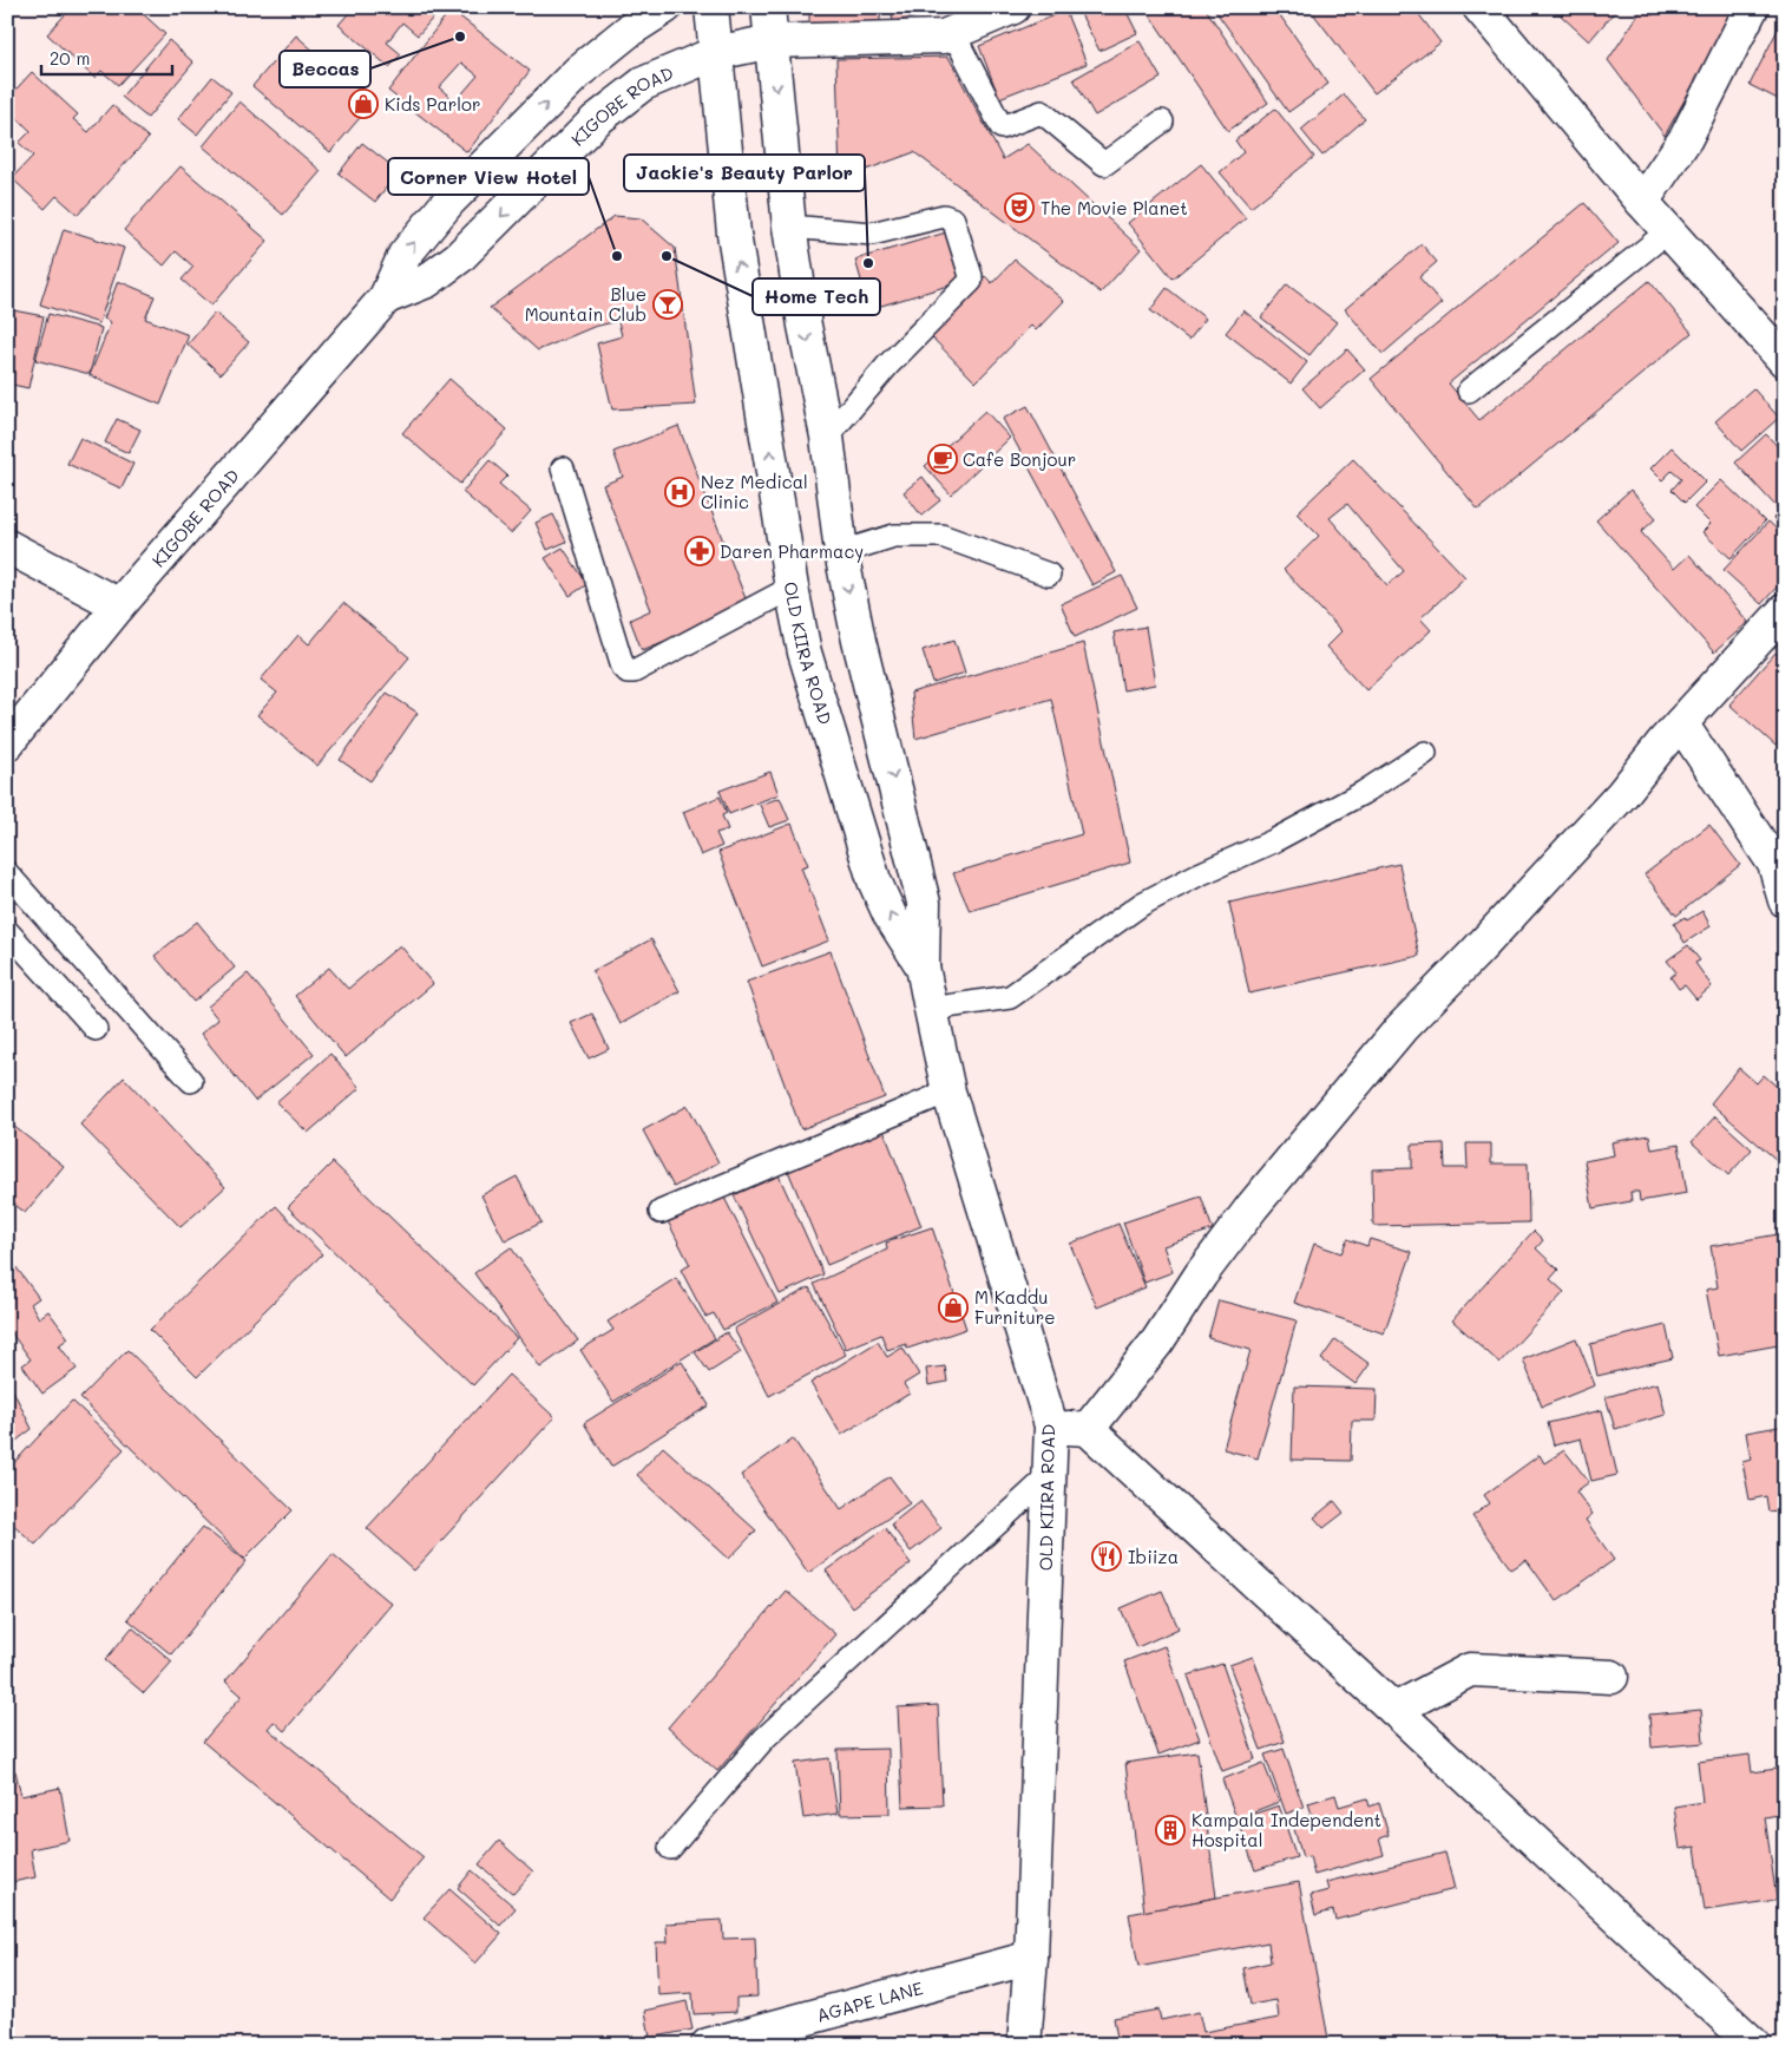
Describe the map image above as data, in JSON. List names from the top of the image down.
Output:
{
  "streets": {
    "street": ["KIGOBE ROAD", "OLD KIIRA ROAD", "AGAPE LANE"]
  },
  "crossings": [
    ["KIGOBE ROAD", "OLD KIIRA ROAD"],
    ["OLD KIIRA ROAD", "AGAPE LANE"]
  ],
  "places": {
    "other": [
      "Beccas",
      "Corner View Hotel",
      "Home Tech",
      "Jackie's Beauty Parlor"
    ],
    "shop": ["Kids Parlor", "M Kaddu Furniture"],
    "theatre": ["The Movie Planet"],
    "bar": ["Blue Mountain Club"],
    "cafe": ["Cafe Bonjour"],
    "hospital": ["Nez Medical Clinic"],
    "pharmacy": ["Daren Pharmacy"],
    "restaurant": ["Ibiiza"],
    "building": ["Kampala Independent Hospital"]
  },
  "scale_bar": "20 m"
}
